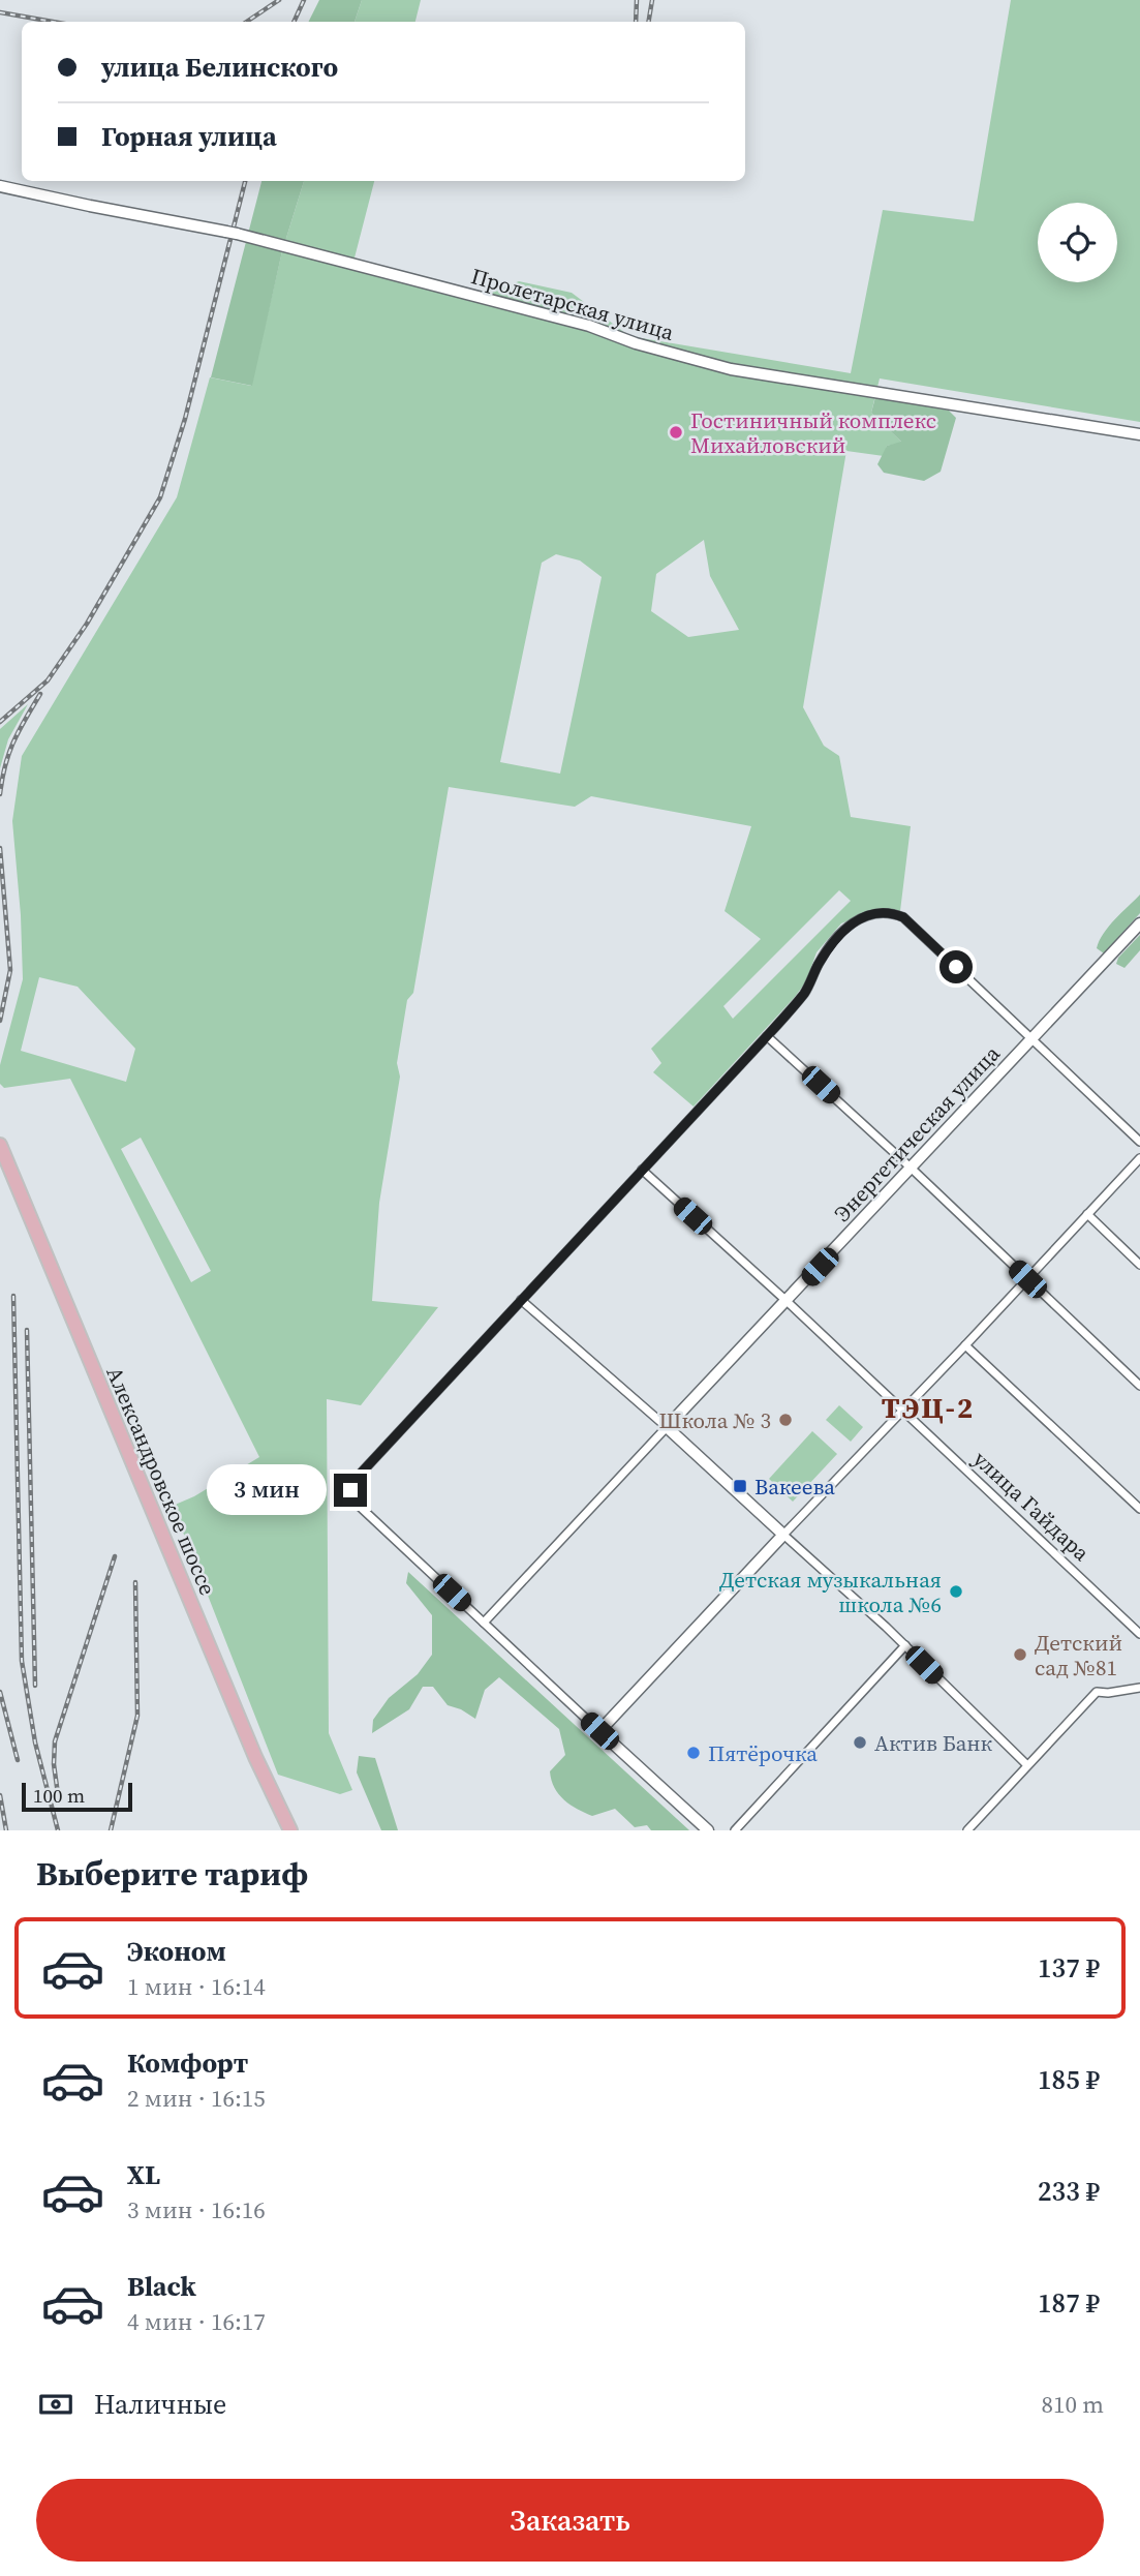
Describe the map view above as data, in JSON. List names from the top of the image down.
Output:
{
  "streets": {
    "main road": ["Александровское шоссе"],
    "street": ["Пролетарская улица", "Энергетическая улица", "улица Гайдара"]
  },
  "crossings": [
    ["Энергетическая улица", "улица Гайдара"]
  ],
  "districts": ["ТЭЦ-2"],
  "places": {
    "other": [
      "Гостиничный комплекс Михайловский",
      "Школа № 3",
      "Детская музыкальная школа №6",
      "Детский сад №81",
      "Актив Банк",
      "Пятёрочка"
    ],
    "transit": ["Вакеева"]
  },
  "scale_bar": "100 m",
  "page": {
    "banner": ["улица Белинского", "Горная улица"],
    "bubble": "3 мин",
    "scale": "100 m",
    "heading": "Выберите тариф",
    "list": [
      {
        "name": "Эконом",
        "note": "1 мин · 16:14",
        "value": "137 ₽"
      },
      {
        "name": "Комфорт",
        "note": "2 мин · 16:15",
        "value": "185 ₽"
      },
      {
        "name": "XL",
        "note": "3 мин · 16:16",
        "value": "233 ₽"
      },
      {
        "name": "Black",
        "note": "4 мин · 16:17",
        "value": "187 ₽"
      }
    ],
    "pay": ["Наличные", "810 m"],
    "buttons": "Заказать"
  }
}
